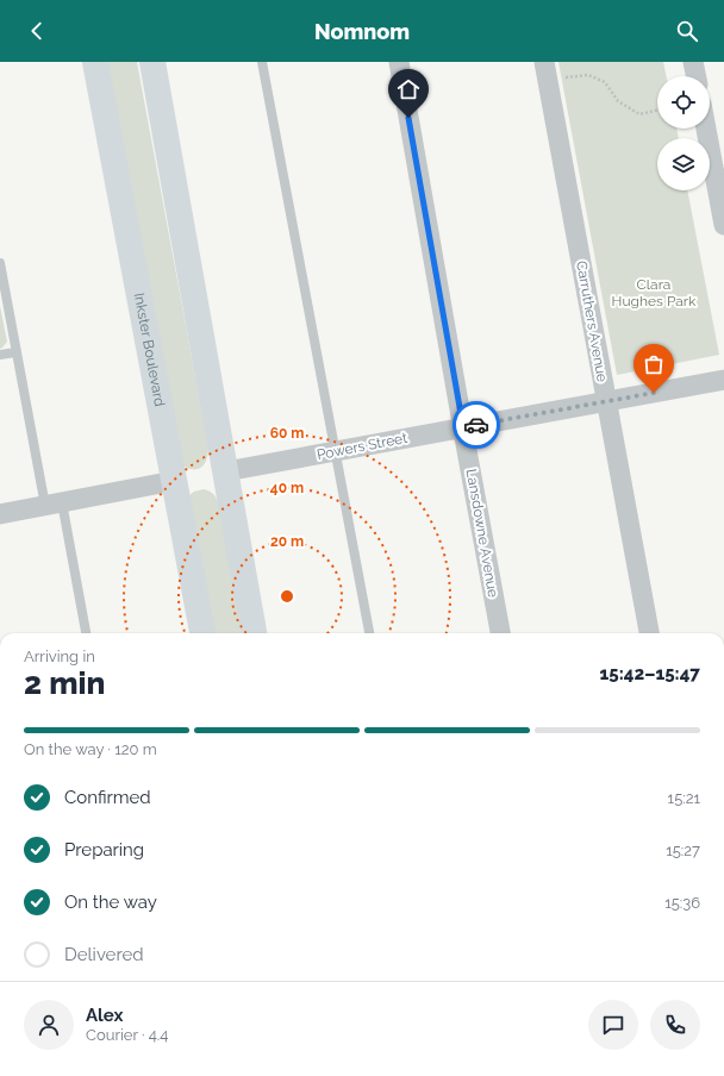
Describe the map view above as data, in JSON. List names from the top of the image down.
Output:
{
  "streets": {
    "main road": ["Inkster Boulevard"],
    "street": ["Carruthers Avenue", "Powers Street", "Lansdowne Avenue"]
  },
  "crossings": [
    ["Carruthers Avenue", "Powers Street"],
    ["Powers Street", "Lansdowne Avenue"]
  ],
  "parks": ["Clara Hughes Park"],
  "page": {
    "header": "Nomnom",
    "heading": ["2 min", "Arriving in", "15:42–15:47"],
    "panel": ["Alex", "Courier · 4.4"],
    "bar": "On the way · 120 m",
    "list": [
      ["Confirmed", "15:21"],
      ["Preparing", "15:27"],
      ["On the way", "15:36"],
      "Delivered"
    ]
  },
  "rings": ["60 m", "40 m", "20 m"]
}
